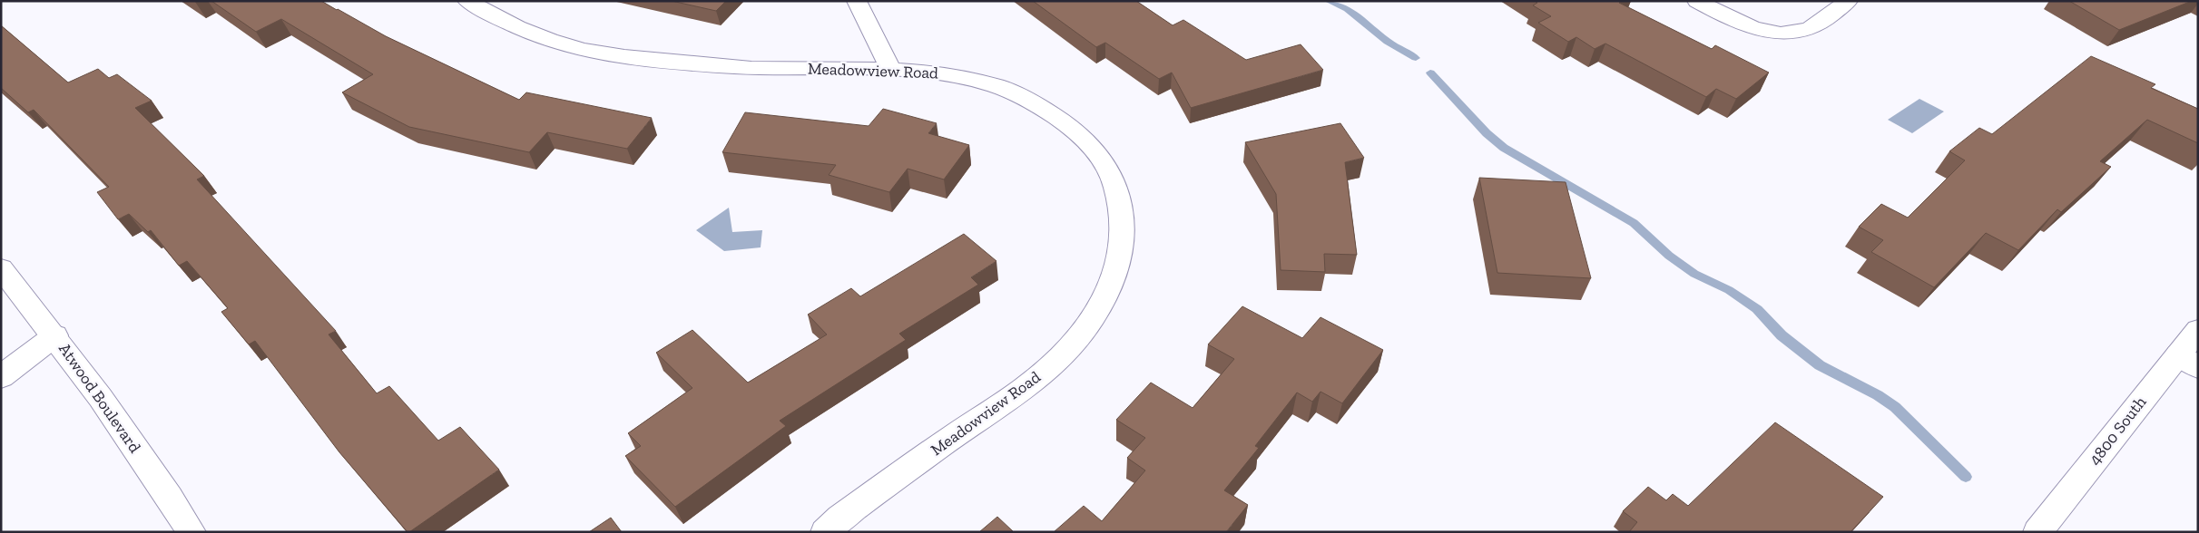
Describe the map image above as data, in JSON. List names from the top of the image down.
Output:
{
  "streets": {
    "street": ["Meadowview Road", "Atwood Boulevard", "4800 South"]
  }
}
